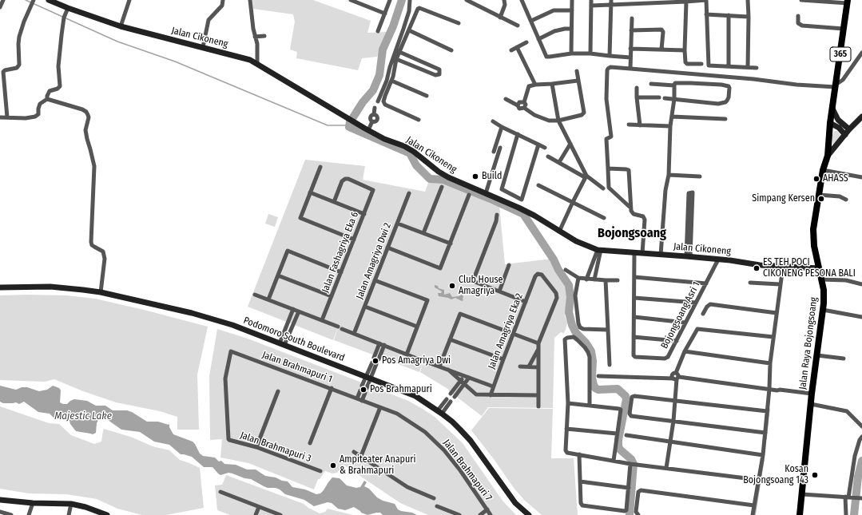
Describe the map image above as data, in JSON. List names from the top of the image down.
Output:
{
  "streets": {
    "main road": ["365", "Jalan Raya Bojongsoang"],
    "street": [
      "Jalan Cikoneng",
      "Jalan Fashagriya Eka 6",
      "Jalan Amagriya Dwi 2",
      "Bojongsoang Asri 1",
      "Jalan Amagriya Eka 2",
      "Podomoro South Boulevard",
      "Jalan Brahmapuri 1",
      "Jalan Brahmapuri 3",
      "Jalan Brahmapuri 7"
    ]
  },
  "crossings": [
    ["Jalan Cikoneng", "Bojongsoang Asri 1"],
    ["Jalan Cikoneng", "Jalan Raya Bojongsoang"],
    ["365", "Jalan Raya Bojongsoang"],
    ["Jalan Brahmapuri 1", "Jalan Brahmapuri 3"],
    ["Jalan Brahmapuri 1", "Jalan Brahmapuri 7"]
  ],
  "districts": ["Bojongsoang"],
  "water": ["Majestic Lake"],
  "places": [
    "Build",
    "AHASS",
    "Simpang Kersen",
    "ES TEH POCI CIKONENG PESONA BALI",
    "Club House Amagriya",
    "Pos Amagriya Dwi",
    "Pos Brahmapuri",
    "Ampiteater Anapuri & Brahmapuri",
    "Kosan Bojongsoang 143"
  ]
}
